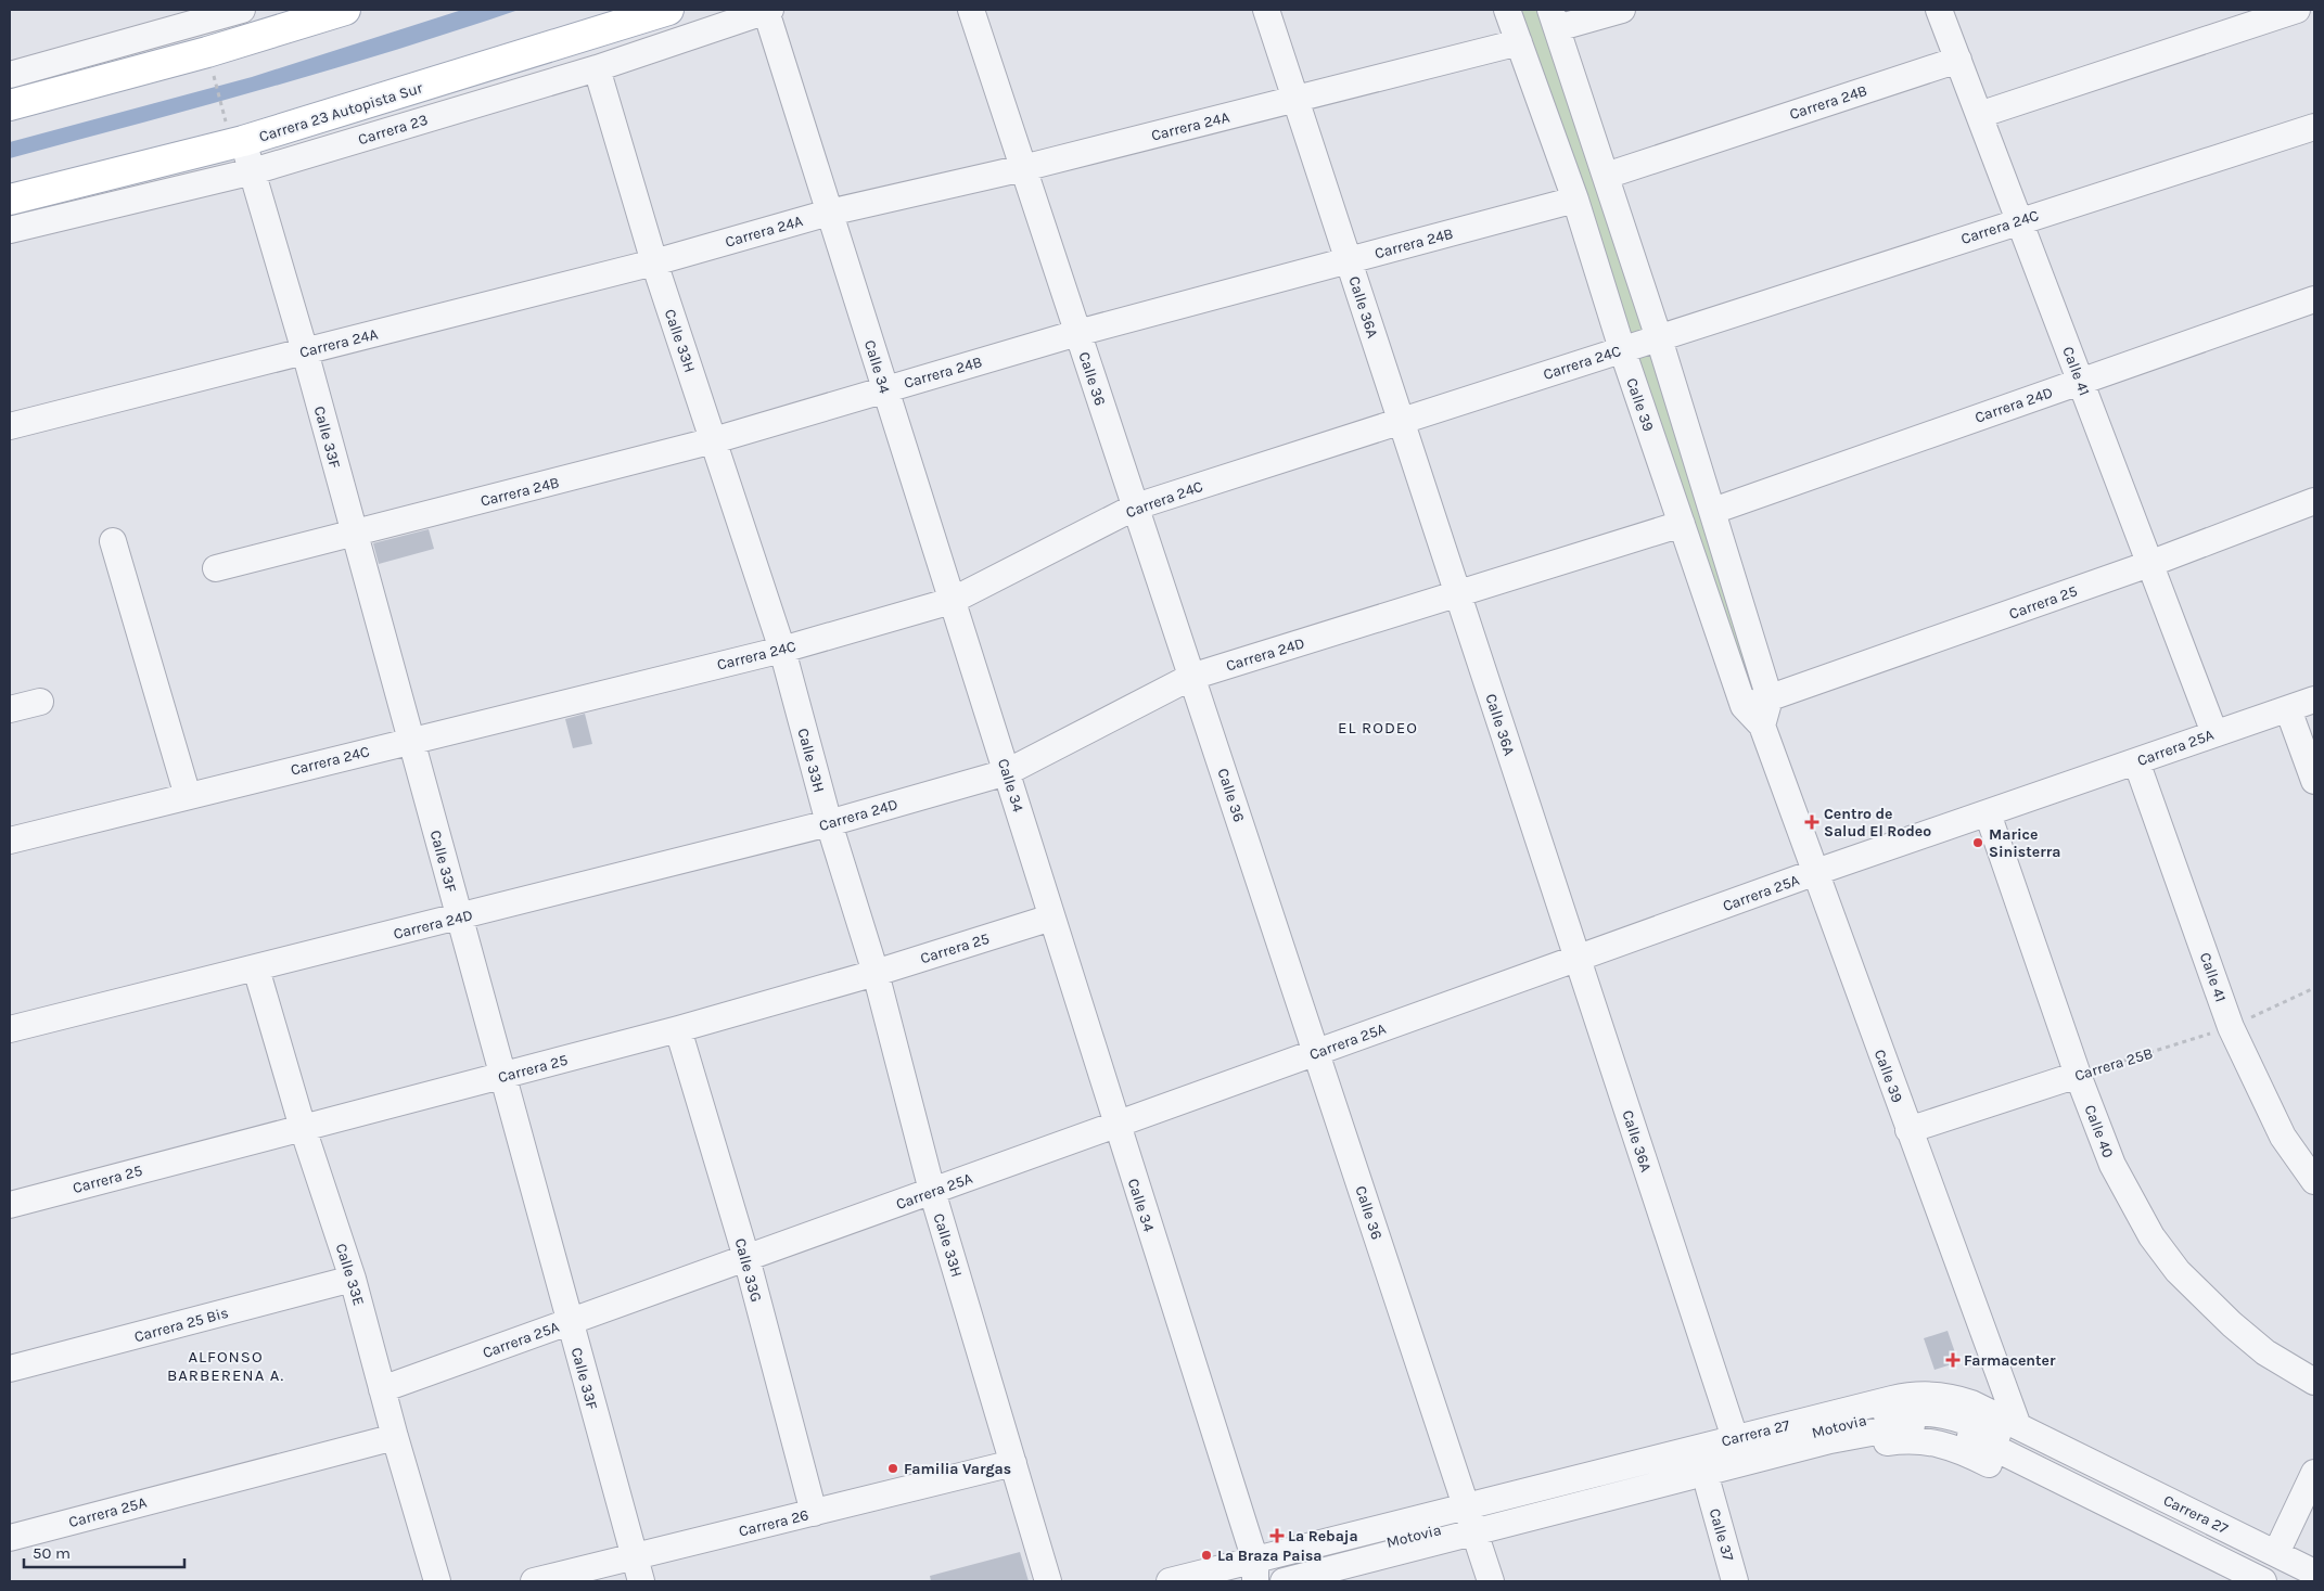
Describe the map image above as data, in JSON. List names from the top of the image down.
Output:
{
  "streets": {
    "main road": ["Carrera 23 Autopista Sur"],
    "street": [
      "Carrera 24B",
      "Carrera 24A",
      "Carrera 23",
      "Carrera 24C",
      "Calle 36A",
      "Calle 33H",
      "Calle 34",
      "Calle 41",
      "Calle 36",
      "Calle 39",
      "Carrera 24D",
      "Calle 33F",
      "Carrera 25",
      "Carrera 25A",
      "Carrera 25B",
      "Calle 40",
      "Calle 33G",
      "Calle 33E",
      "Carrera 25 Bis",
      "Motovia",
      "Carrera 27",
      "Carrera 26",
      "Calle 37"
    ]
  },
  "crossings": [
    ["Carrera 24B", "Calle 36A"],
    ["Carrera 24B", "Calle 33H"],
    ["Carrera 24B", "Calle 34"],
    ["Carrera 24B", "Calle 41"],
    ["Carrera 24B", "Calle 36"],
    ["Carrera 24B", "Calle 39"],
    ["Carrera 24B", "Calle 33F"],
    ["Carrera 23 Autopista Sur", "Calle 33F"],
    ["Carrera 24A", "Calle 36A"],
    ["Carrera 24A", "Calle 33H"],
    ["Carrera 24A", "Calle 34"],
    ["Carrera 24A", "Calle 36"],
    ["Carrera 24A", "Calle 39"],
    ["Carrera 24A", "Calle 33F"],
    ["Carrera 23", "Calle 33H"],
    ["Carrera 23", "Calle 34"],
    ["Carrera 23", "Calle 33F"],
    ["Carrera 24C", "Calle 36A"],
    ["Carrera 24C", "Calle 33H"],
    ["Carrera 24C", "Calle 34"],
    ["Carrera 24C", "Calle 41"],
    ["Carrera 24C", "Calle 36"],
    ["Carrera 24C", "Calle 39"],
    ["Carrera 24C", "Calle 33F"],
    ["Calle 36A", "Carrera 24D"],
    ["Calle 36A", "Carrera 25A"],
    ["Calle 36A", "Carrera 27"],
    ["Calle 33H", "Carrera 24D"],
    ["Calle 33H", "Carrera 25"],
    ["Calle 33H", "Carrera 25A"],
    ["Calle 33H", "Carrera 26"],
    ["Calle 34", "Carrera 24D"],
    ["Calle 34", "Carrera 25"],
    ["Calle 34", "Carrera 25A"],
    ["Calle 34", "Motovia"],
    ["Calle 34", "Carrera 27"],
    ["Calle 41", "Carrera 24D"],
    ["Calle 41", "Carrera 25"],
    ["Calle 41", "Carrera 25A"],
    ["Calle 41", "Carrera 25B"],
    ["Calle 36", "Carrera 24D"],
    ["Calle 36", "Carrera 25A"],
    ["Calle 36", "Motovia"],
    ["Calle 36", "Carrera 27"],
    ["Calle 39", "Carrera 24D"],
    ["Calle 39", "Carrera 25A"],
    ["Calle 39", "Carrera 25B"],
    ["Calle 39", "Carrera 27"],
    ["Carrera 24D", "Calle 33F"],
    ["Carrera 24D", "Calle 33E"],
    ["Calle 33F", "Carrera 25"],
    ["Calle 33F", "Carrera 25A"],
    ["Calle 33F", "Carrera 26"],
    ["Carrera 25", "Calle 33G"],
    ["Carrera 25", "Calle 33E"],
    ["Carrera 25A", "Calle 40"],
    ["Carrera 25A", "Calle 33G"],
    ["Carrera 25A", "Calle 33E"],
    ["Carrera 25B", "Calle 40"],
    ["Calle 33G", "Carrera 26"],
    ["Calle 33E", "Carrera 25 Bis"],
    ["Motovia", "Carrera 27"],
    ["Carrera 27", "Calle 37"]
  ],
  "districts": ["EL RODEO", "ALFONSO BARBERENA A."],
  "places": {
    "health": ["Centro de Salud El Rodeo", "Farmacenter", "La Rebaja"],
    "other": ["Marice Sinisterra", "Familia Vargas", "La Braza Paisa"]
  },
  "scale_bar": "50 m"
}
